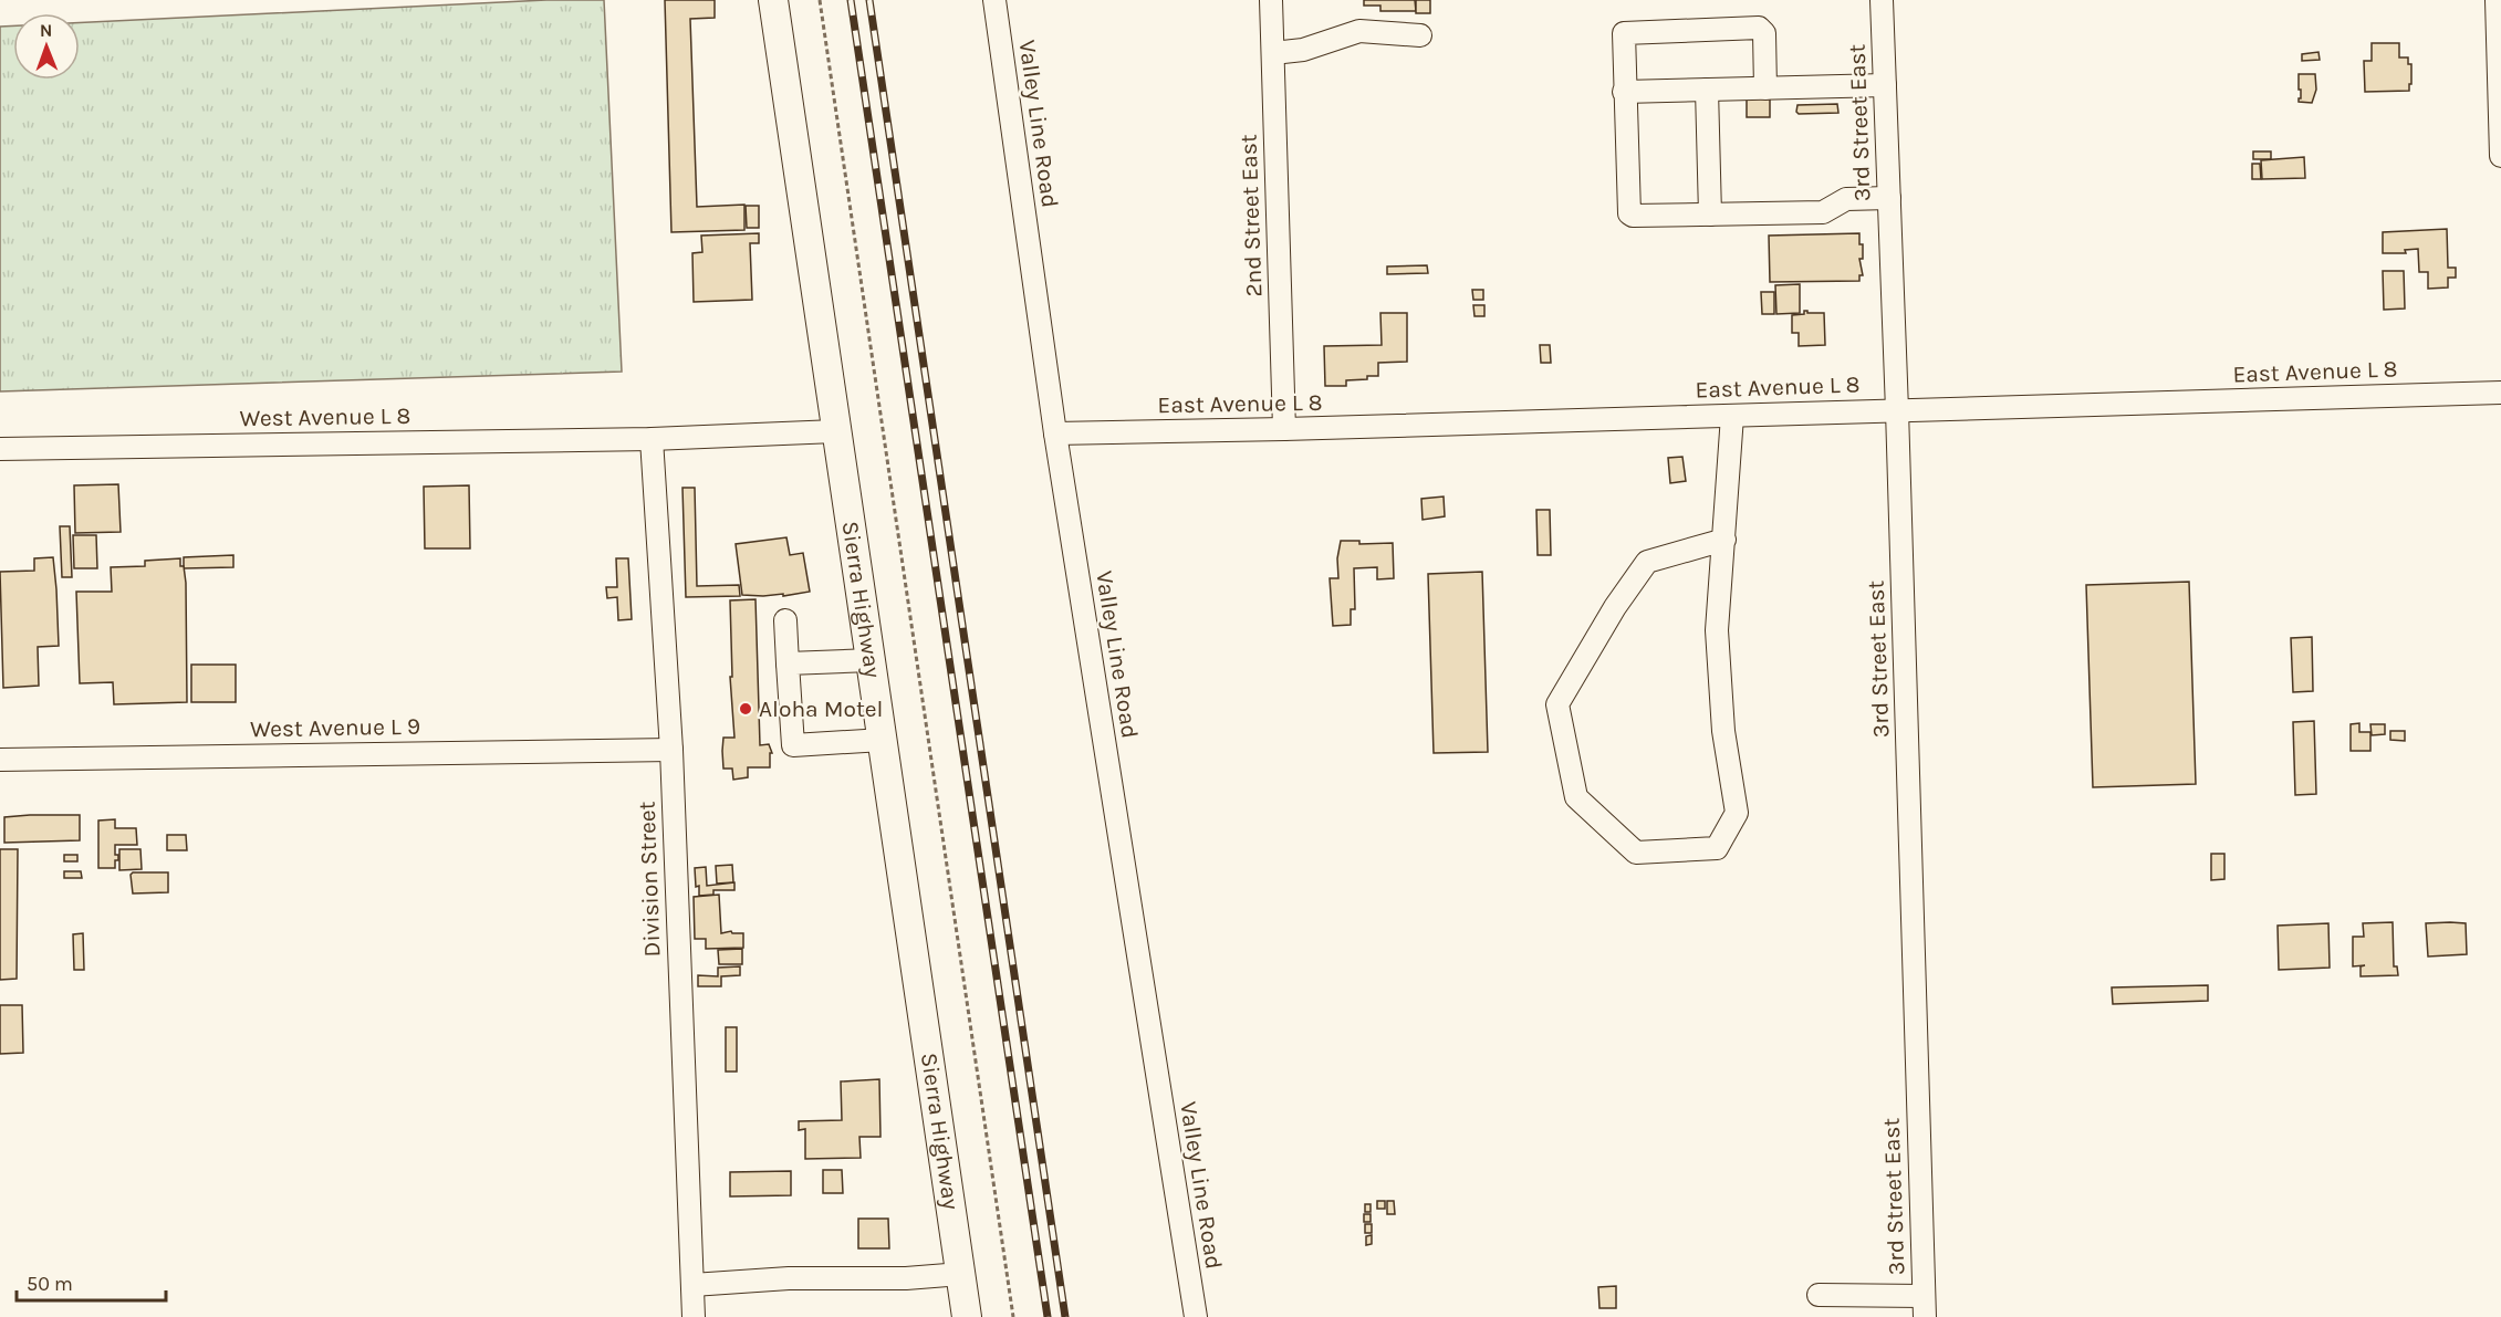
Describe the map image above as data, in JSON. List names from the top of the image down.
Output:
{
  "streets": {
    "main road": ["Sierra Highway"],
    "street": [
      "3rd Street East",
      "Valley Line Road",
      "2nd Street East",
      "East Avenue L 8",
      "West Avenue L 8",
      "West Avenue L 9",
      "Division Street"
    ]
  },
  "crossings": [
    ["3rd Street East", "East Avenue L 8"],
    ["Valley Line Road", "East Avenue L 8"],
    ["2nd Street East", "East Avenue L 8"],
    ["West Avenue L 8", "Division Street"],
    ["West Avenue L 9", "Division Street"]
  ],
  "places": ["Aloha Motel"],
  "scale_bar": "50 m",
  "north": "top"
}
